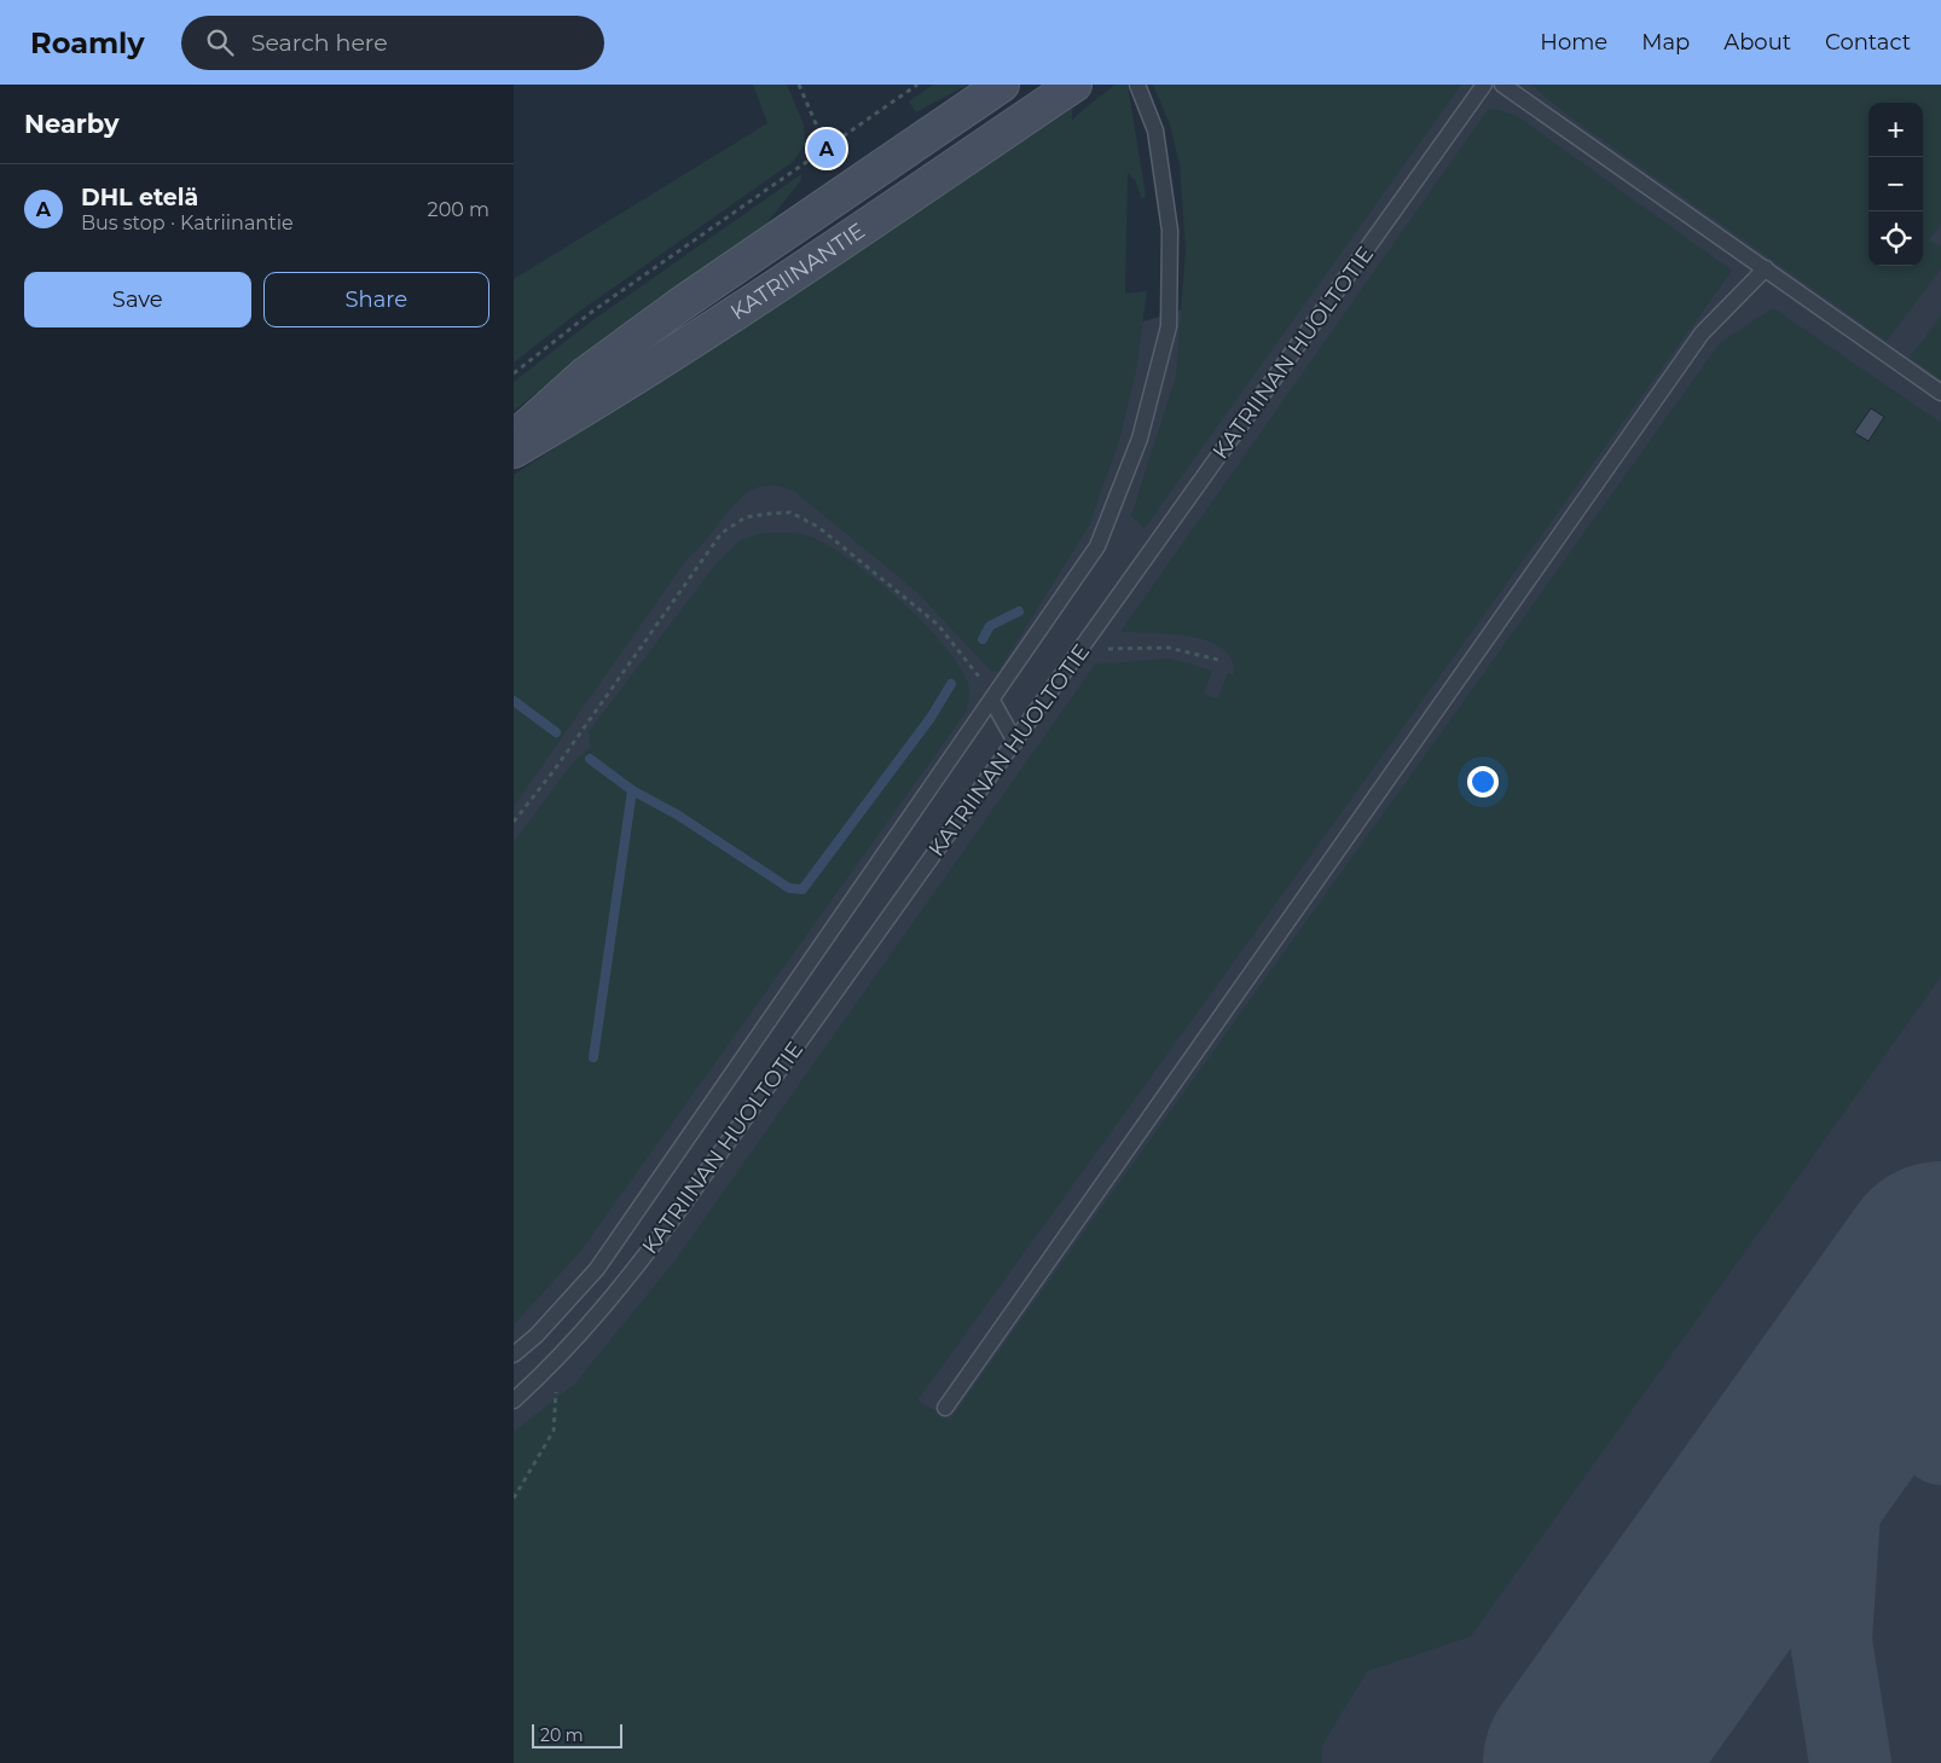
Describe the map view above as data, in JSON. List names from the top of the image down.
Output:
{
  "streets": {
    "main road": ["KATRIINANTIE"],
    "lane": ["KATRIINAN HUOLTOTIE"]
  },
  "scale_bar": "20 m",
  "page": {
    "header": "Roamly",
    "search": "Search here",
    "nav": [
      "Home",
      "Map",
      "About",
      "Contact"
    ],
    "heading": "Nearby",
    "map_buttons": ["+", "−"],
    "pins": "A",
    "list": [
      {
        "mark": "A",
        "name": "DHL etelä",
        "note": "Bus stop · Katriinantie",
        "value": "200 m"
      }
    ],
    "buttons": ["Save", "Share"],
    "scale": "20 m"
  }
}
